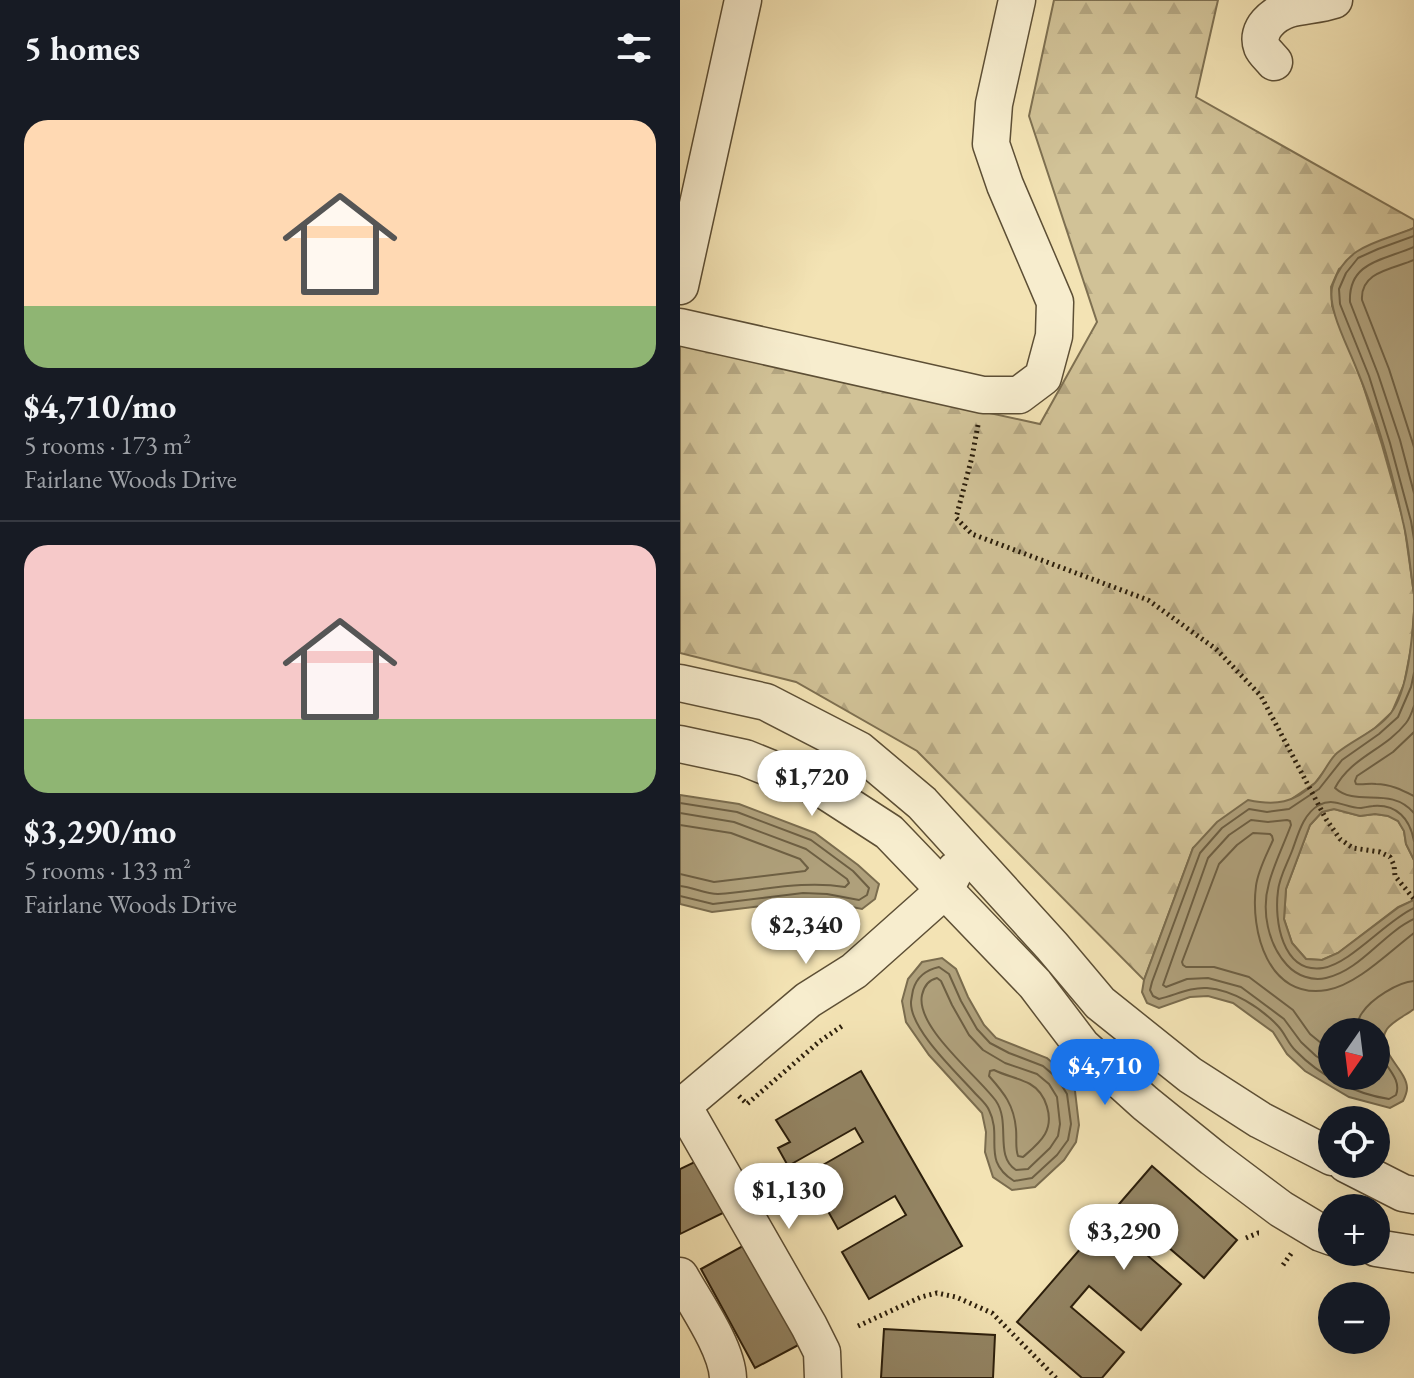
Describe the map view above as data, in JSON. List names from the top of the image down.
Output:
{
  "north": "bottom",
  "page": {
    "heading": "5 homes",
    "list": [
      {
        "name": "$4,710/mo",
        "note": "5 rooms · 173 m² · Fairlane Woods Drive"
      },
      {
        "name": "$3,290/mo",
        "note": "5 rooms · 133 m² · Fairlane Woods Drive"
      }
    ],
    "price": [
      "$1,720",
      "$2,340",
      "$4,710",
      "$1,130",
      "$3,290"
    ],
    "map_buttons": ["+", "−"]
  }
}
